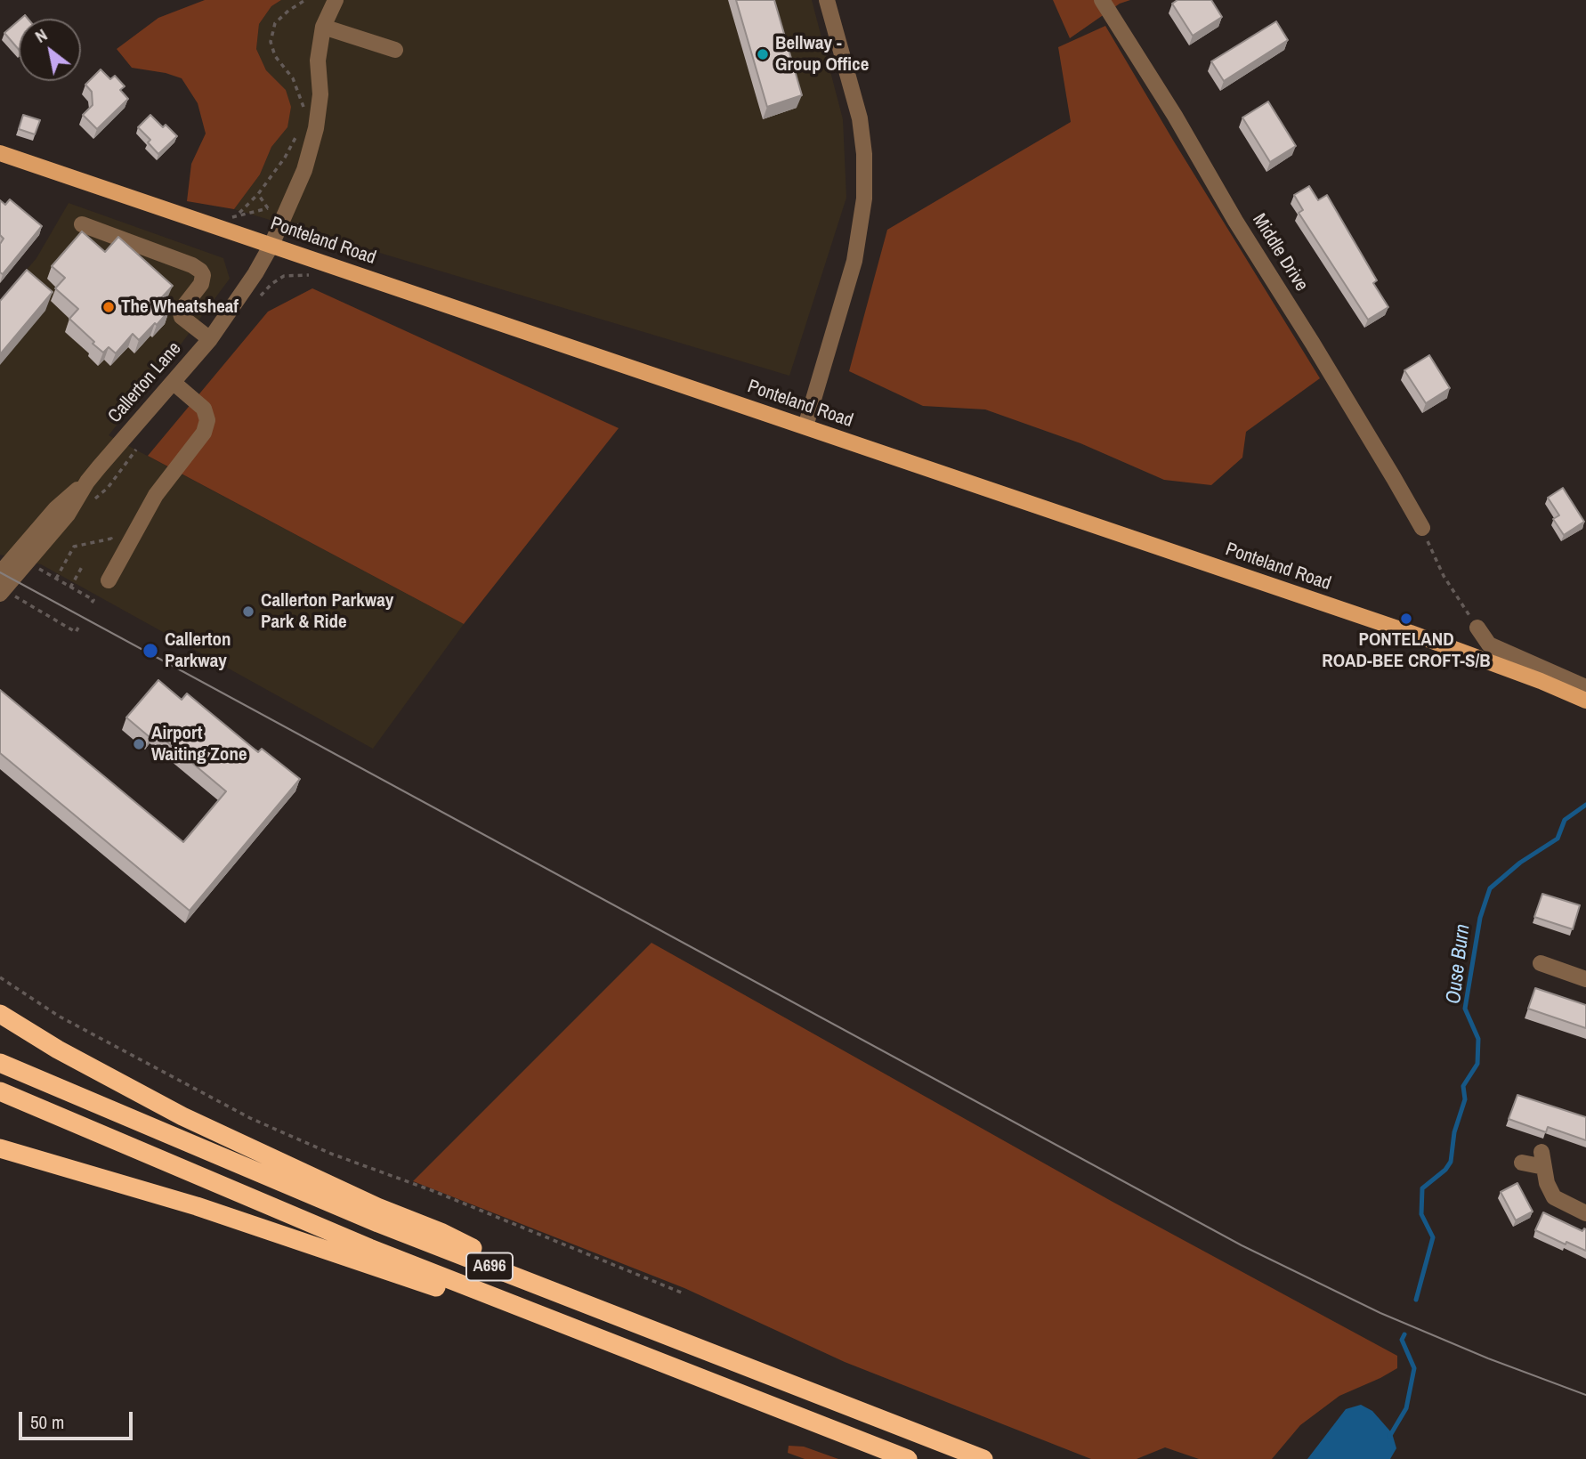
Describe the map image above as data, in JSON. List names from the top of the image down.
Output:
{
  "streets": {
    "highway": ["A696"],
    "main road": ["Ponteland Road"],
    "street": ["Middle Drive", "Callerton Lane"]
  },
  "crossings": [
    ["Ponteland Road", "Callerton Lane"]
  ],
  "water": ["Ouse Burn"],
  "places": [
    "Bellway - Group Office",
    "The Wheatsheaf",
    "Callerton Parkway Park & Ride",
    "PONTELAND ROAD-BEE CROFT-S/B",
    "Callerton Parkway",
    "Airport Waiting Zone"
  ],
  "scale_bar": "50 m",
  "north": "top left"
}
